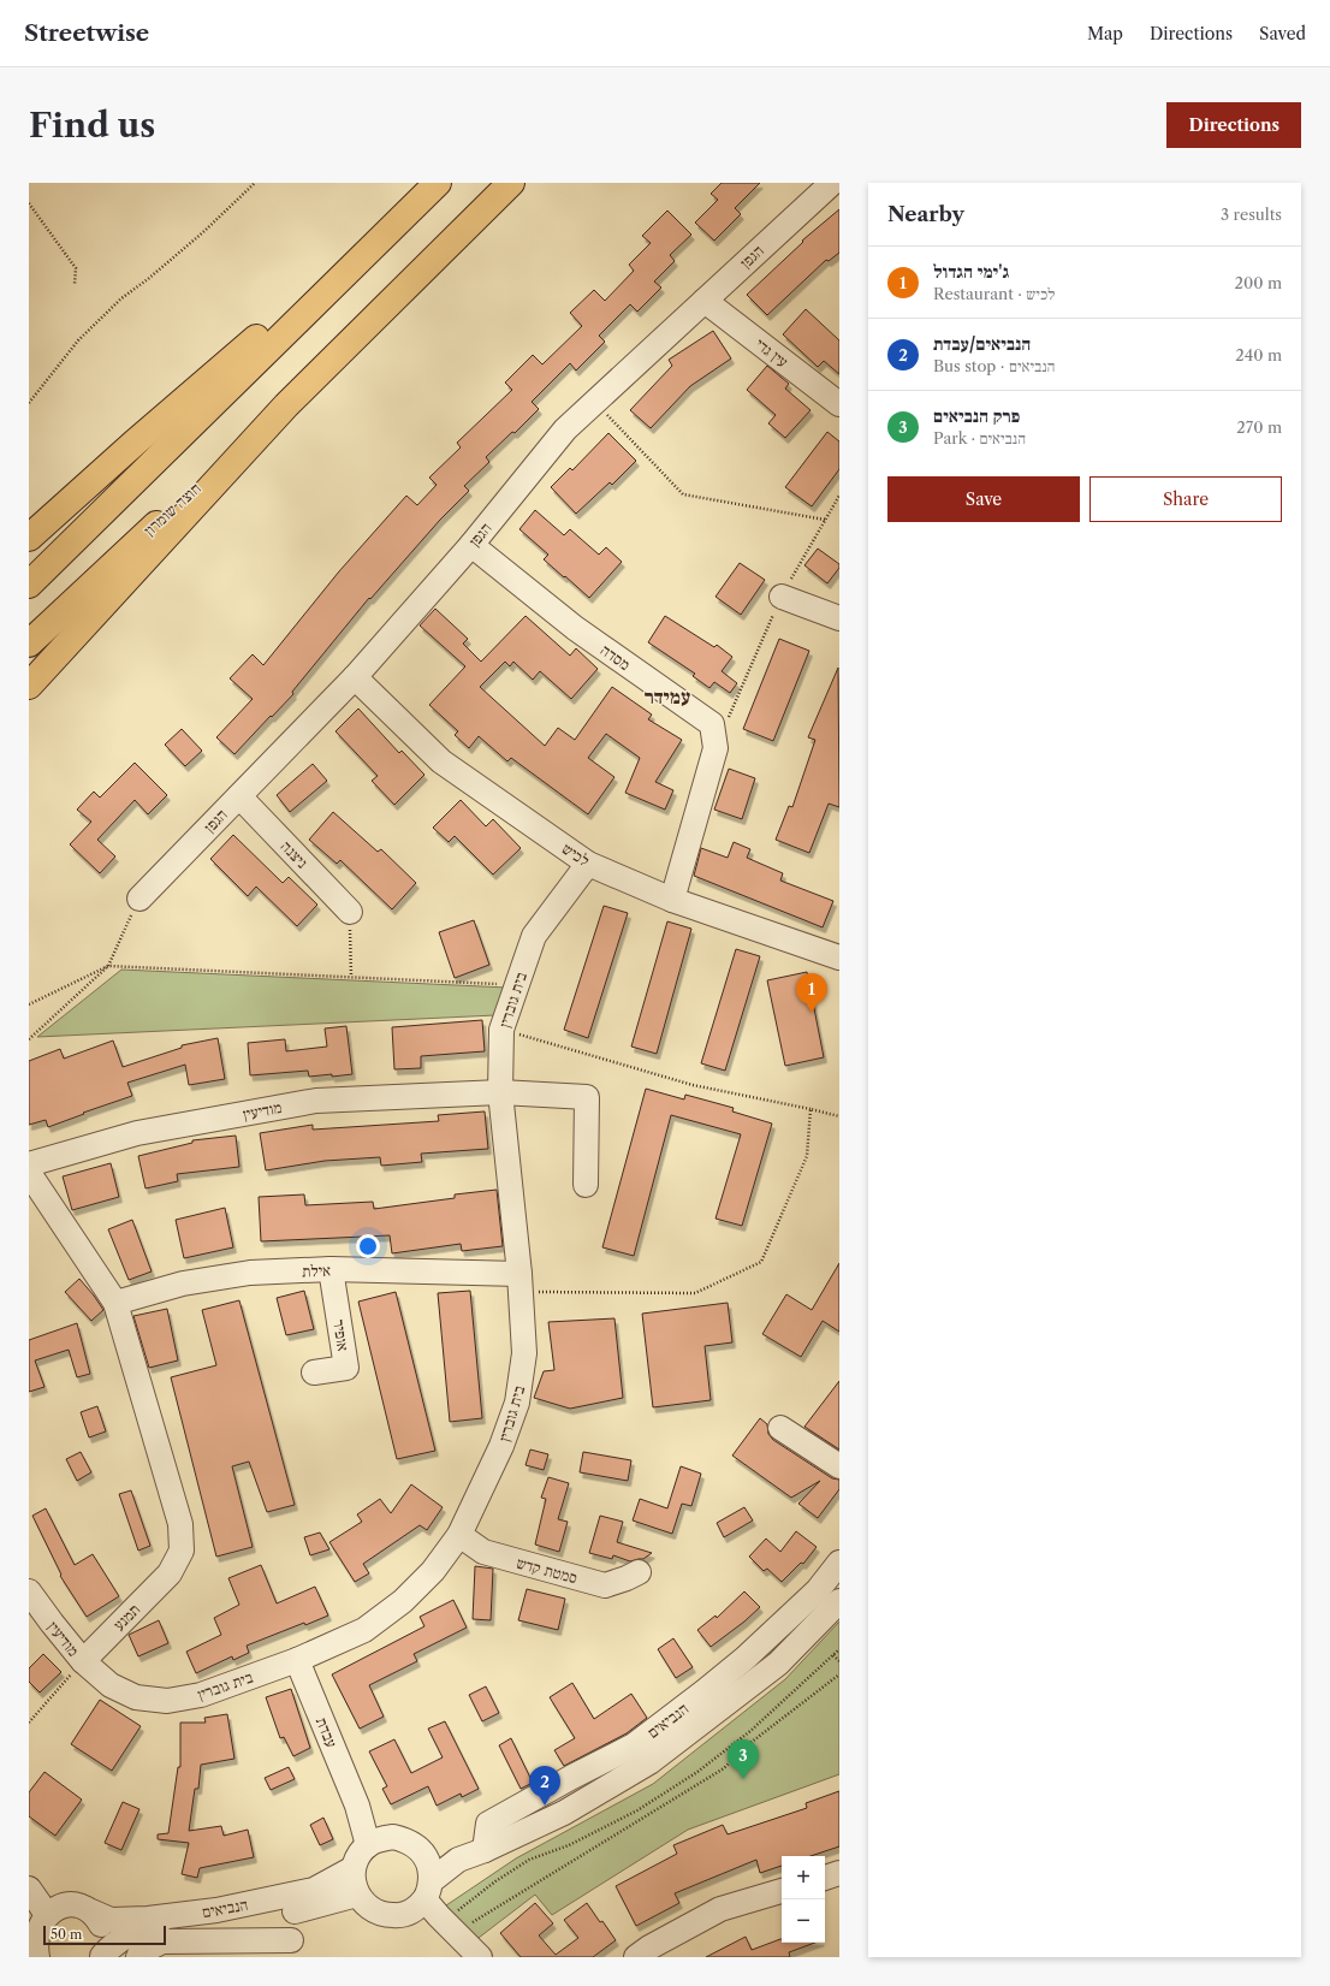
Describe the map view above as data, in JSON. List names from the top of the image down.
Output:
{
  "streets": {
    "highway": ["חוצה שומרון"],
    "street": [
      "הגפן",
      "עין גדי",
      "מסדה",
      "ניצנה",
      "לכיש",
      "בית גוברין",
      "מודיעין",
      "אילת",
      "אופיר",
      "סמטת קדש",
      "תמנע",
      "הנביאים",
      "עבדת"
    ]
  },
  "crossings": [
    ["הגפן", "עין גדי"],
    ["הגפן", "מסדה"],
    ["הגפן", "ניצנה"],
    ["הגפן", "לכיש"],
    ["מסדה", "לכיש"],
    ["לכיש", "בית גוברין"],
    ["בית גוברין", "מודיעין"],
    ["בית גוברין", "אילת"],
    ["בית גוברין", "סמטת קדש"],
    ["בית גוברין", "תמנע"],
    ["בית גוברין", "עבדת"],
    ["מודיעין", "תמנע"],
    ["אילת", "אופיר"],
    ["אילת", "תמנע"],
    ["הנביאים", "עבדת"]
  ],
  "districts": ["עמידר"],
  "scale_bar": "50 m",
  "page": {
    "header": "Streetwise",
    "nav": ["Map", "Directions", "Saved"],
    "buttons": [
      "Directions",
      ["Save", "Share"]
    ],
    "title": "Find us",
    "heading": ["Nearby", "3 results"],
    "list": [
      {
        "mark": "1",
        "name": "ג'ימי הגדול",
        "note": "Restaurant · לכיש",
        "value": "200 m"
      },
      {
        "mark": "2",
        "name": "הנביאים/עבדת",
        "note": "Bus stop · הנביאים",
        "value": "240 m"
      },
      {
        "mark": "3",
        "name": "פרק הנביאים",
        "note": "Park · הנביאים",
        "value": "270 m"
      }
    ],
    "pins": ["1", "3", "2"],
    "map_buttons": ["+", "−"],
    "scale": "50 m"
  }
}
